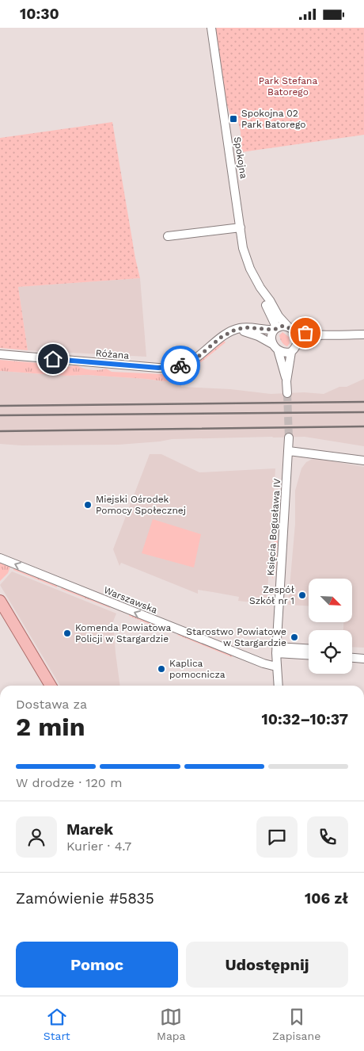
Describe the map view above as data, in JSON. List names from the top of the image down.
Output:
{
  "streets": {
    "street": [
      "Spokojna",
      "Różana",
      "Księcia Bogusława IV",
      "Warszawska"
    ]
  },
  "crossings": [
    ["Spokojna", "Różana"],
    ["Księcia Bogusława IV", "Warszawska"]
  ],
  "one_way": ["Warszawska"],
  "parks": ["Park Stefana Batorego"],
  "places": {
    "transit": ["Spokojna 02 Park Batorego"],
    "other": [
      "Miejski Ośrodek Pomocy Społecznej",
      "Zespół Szkół nr 1",
      "Komenda Powiatowa Policji w Stargardzie",
      "Starostwo Powiatowe w Stargardzie",
      "Kaplica pomocnicza"
    ]
  },
  "north": "bottom right",
  "page": {
    "status": "10:30",
    "heading": ["2 min", "Dostawa za", "10:32–10:37"],
    "panel": [
      "Marek",
      "Kurier · 4.7",
      "Zamówienie #5835",
      "106 zł"
    ],
    "bar": "W drodze · 120 m",
    "buttons": ["Pomoc", "Udostępnij"],
    "tabs": ["Start", "Mapa", "Zapisane"]
  }
}
